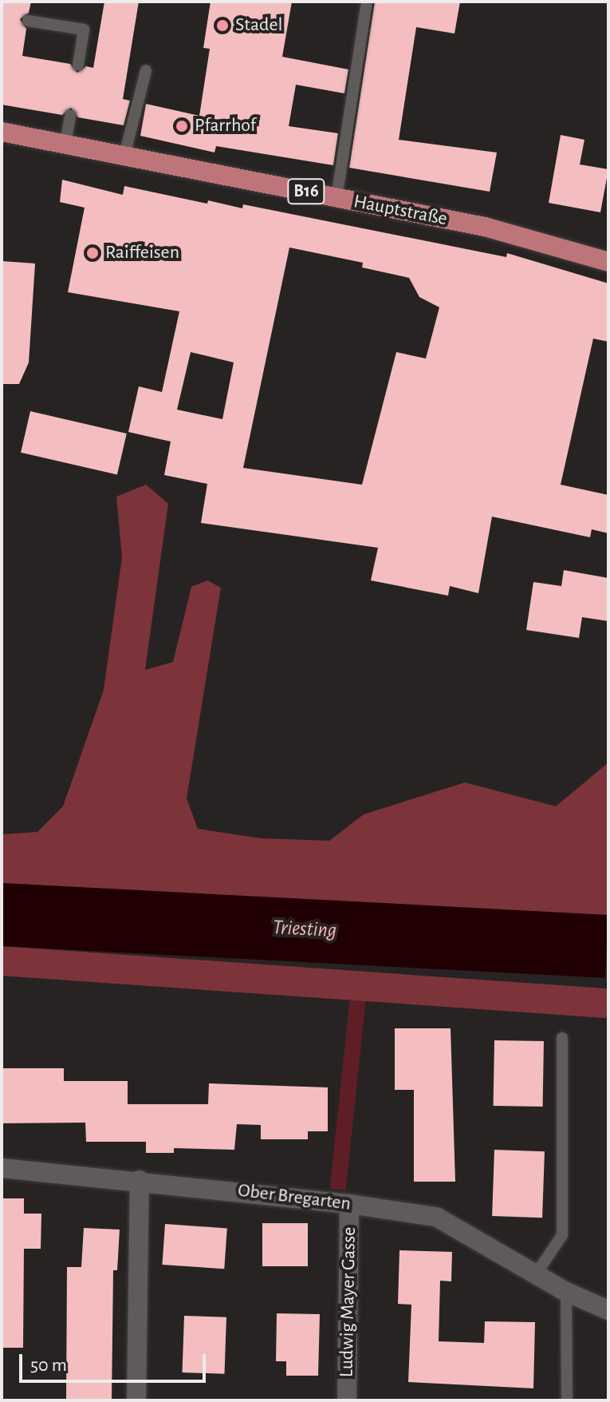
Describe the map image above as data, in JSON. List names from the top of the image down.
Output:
{
  "streets": {
    "main road": ["B16", "Hauptstraße"],
    "street": ["Ober Bregarten", "Ludwig Mayer Gasse"]
  },
  "crossings": [
    ["Ober Bregarten", "Ludwig Mayer Gasse"]
  ],
  "water": ["Triesting"],
  "places": ["Stadel", "Pfarrhof", "Raiffeisen"],
  "scale_bar": "50 m"
}
